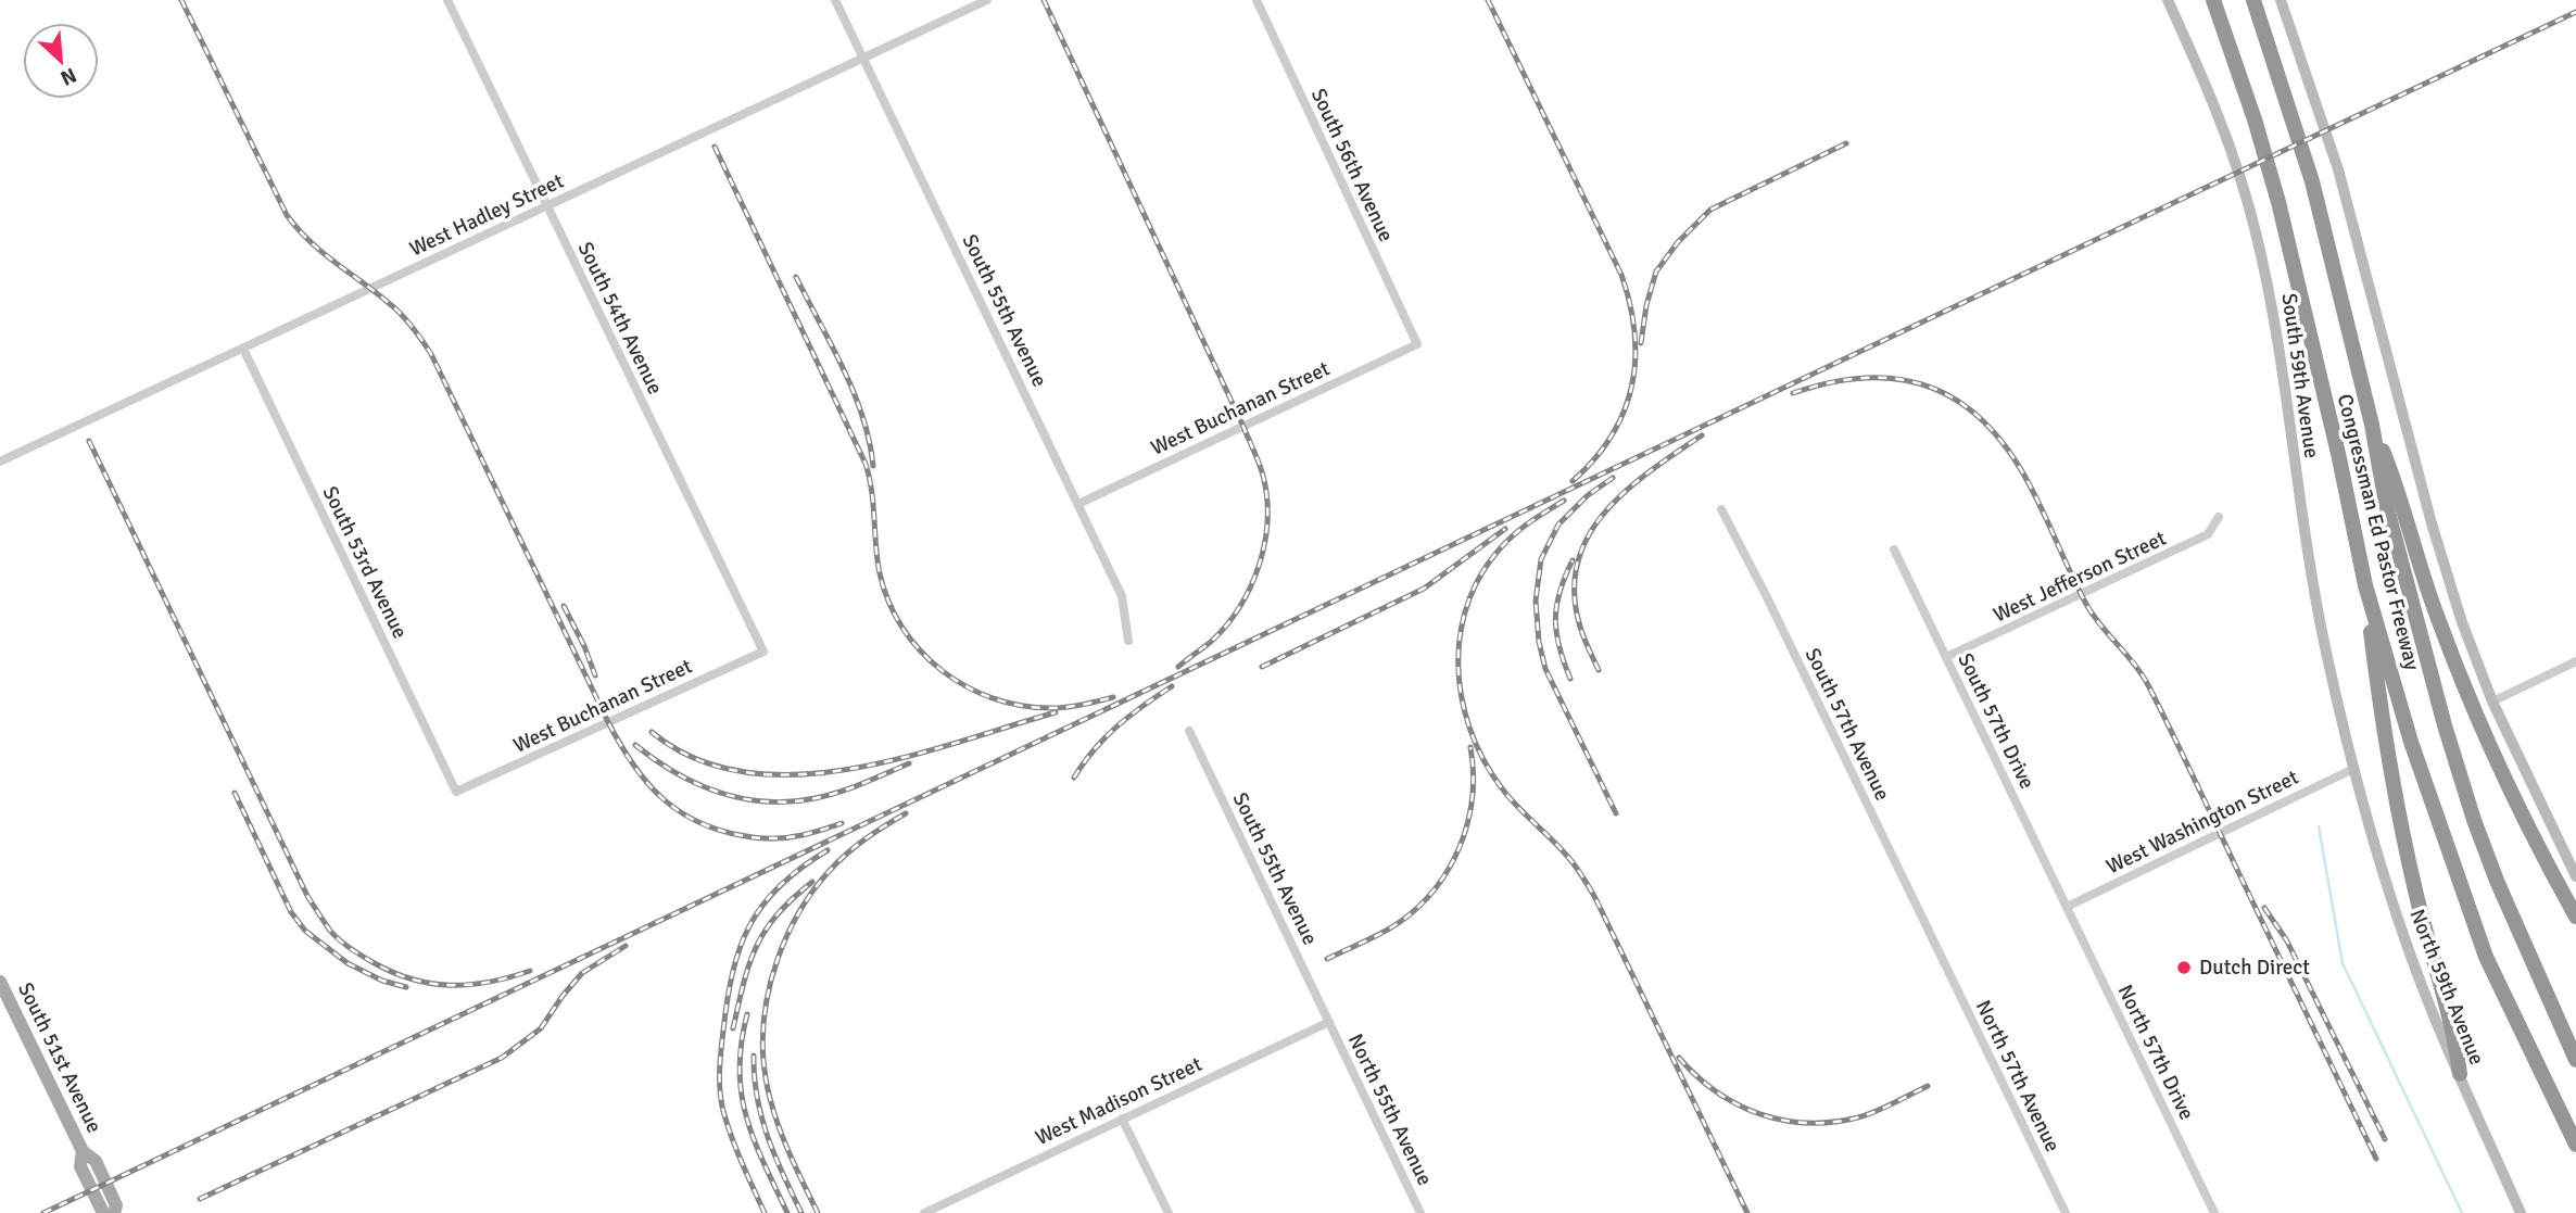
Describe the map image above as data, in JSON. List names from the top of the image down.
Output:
{
  "streets": {
    "highway": ["Congressman Ed Pastor Freeway"],
    "main road": ["South 59th Avenue", "North 59th Avenue", "South 51st Avenue"],
    "street": [
      "South 56th Avenue",
      "West Hadley Street",
      "South 55th Avenue",
      "South 54th Avenue",
      "West Buchanan Street",
      "South 53rd Avenue",
      "West Jefferson Street",
      "South 57th Drive",
      "South 57th Avenue",
      "West Washington Street",
      "North 57th Drive",
      "North 57th Avenue",
      "West Madison Street",
      "North 55th Avenue"
    ]
  },
  "crossings": [
    ["South 56th Avenue", "West Buchanan Street"],
    ["West Hadley Street", "South 55th Avenue"],
    ["West Hadley Street", "South 54th Avenue"],
    ["West Hadley Street", "South 53rd Avenue"],
    ["South 55th Avenue", "West Buchanan Street"],
    ["South 55th Avenue", "West Madison Street"],
    ["South 55th Avenue", "North 55th Avenue"],
    ["South 54th Avenue", "West Buchanan Street"],
    ["South 59th Avenue", "West Washington Street"],
    ["South 59th Avenue", "North 59th Avenue"],
    ["West Buchanan Street", "South 53rd Avenue"],
    ["West Jefferson Street", "South 57th Drive"],
    ["South 57th Drive", "West Washington Street"],
    ["South 57th Drive", "North 57th Drive"],
    ["South 57th Avenue", "North 57th Avenue"],
    ["West Washington Street", "North 59th Avenue"],
    ["West Washington Street", "North 57th Drive"],
    ["West Madison Street", "North 55th Avenue"]
  ],
  "places": ["Dutch Direct"],
  "north": "bottom right"
}
